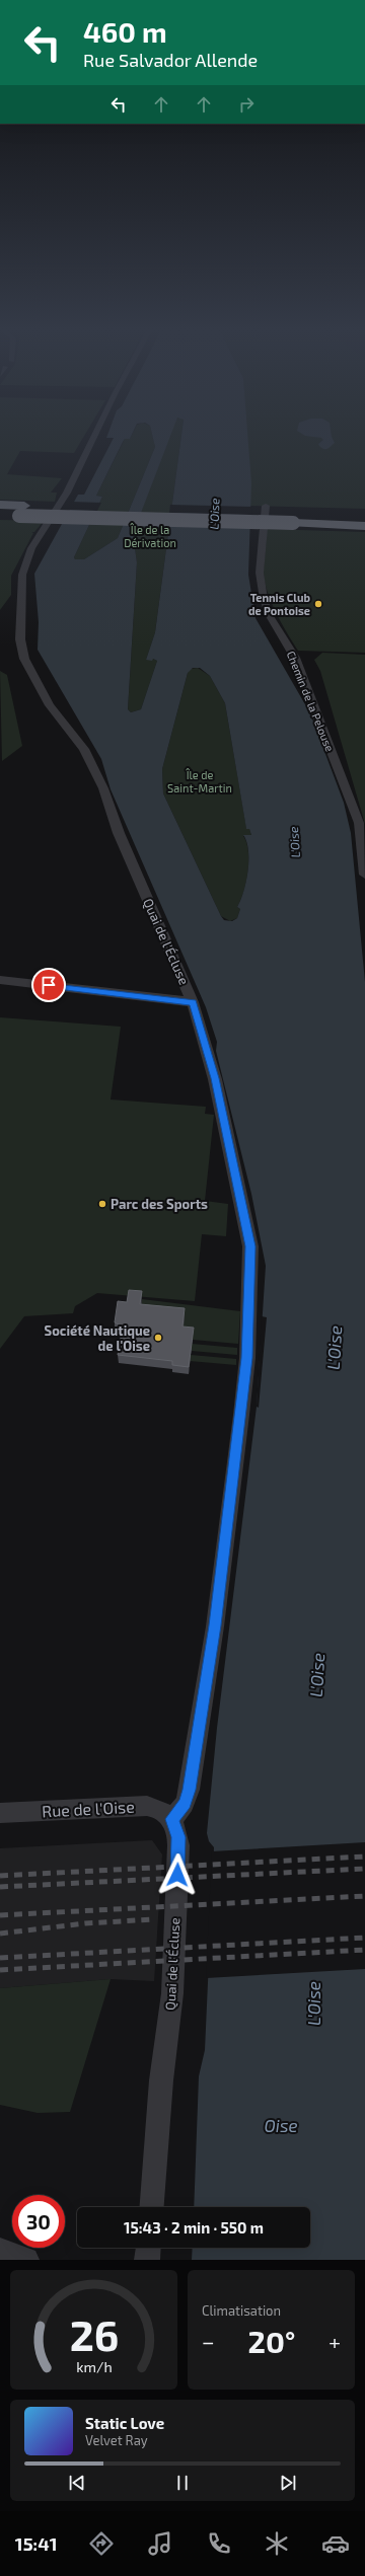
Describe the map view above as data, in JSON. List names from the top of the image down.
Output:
{
  "streets": {
    "street": ["Chemin de la Pelouse", "Quai de l'Écluse", "Rue de l'Oise"]
  },
  "crossings": [
    ["Quai de l'Écluse", "Rue de l'Oise"]
  ],
  "water": ["L'Oise", "Oise"],
  "parks": ["Île de la Dérivation", "Île de Saint-Martin"],
  "places": ["Tennis Club de Pontoise", "Parc des Sports", "Société Nautique de l'Oise"],
  "page": {
    "turn": ["460 m", "Rue Salvador Allende"],
    "limit": "30",
    "trip": "15:43 · 2 min · 550 m",
    "tile": "Climatisation",
    "heat": ["−", "20°", "+"],
    "song": ["Static Love", "Velvet Ray"],
    "tabs": "15:41",
    "gauge": ["26", "km/h"]
  }
}
